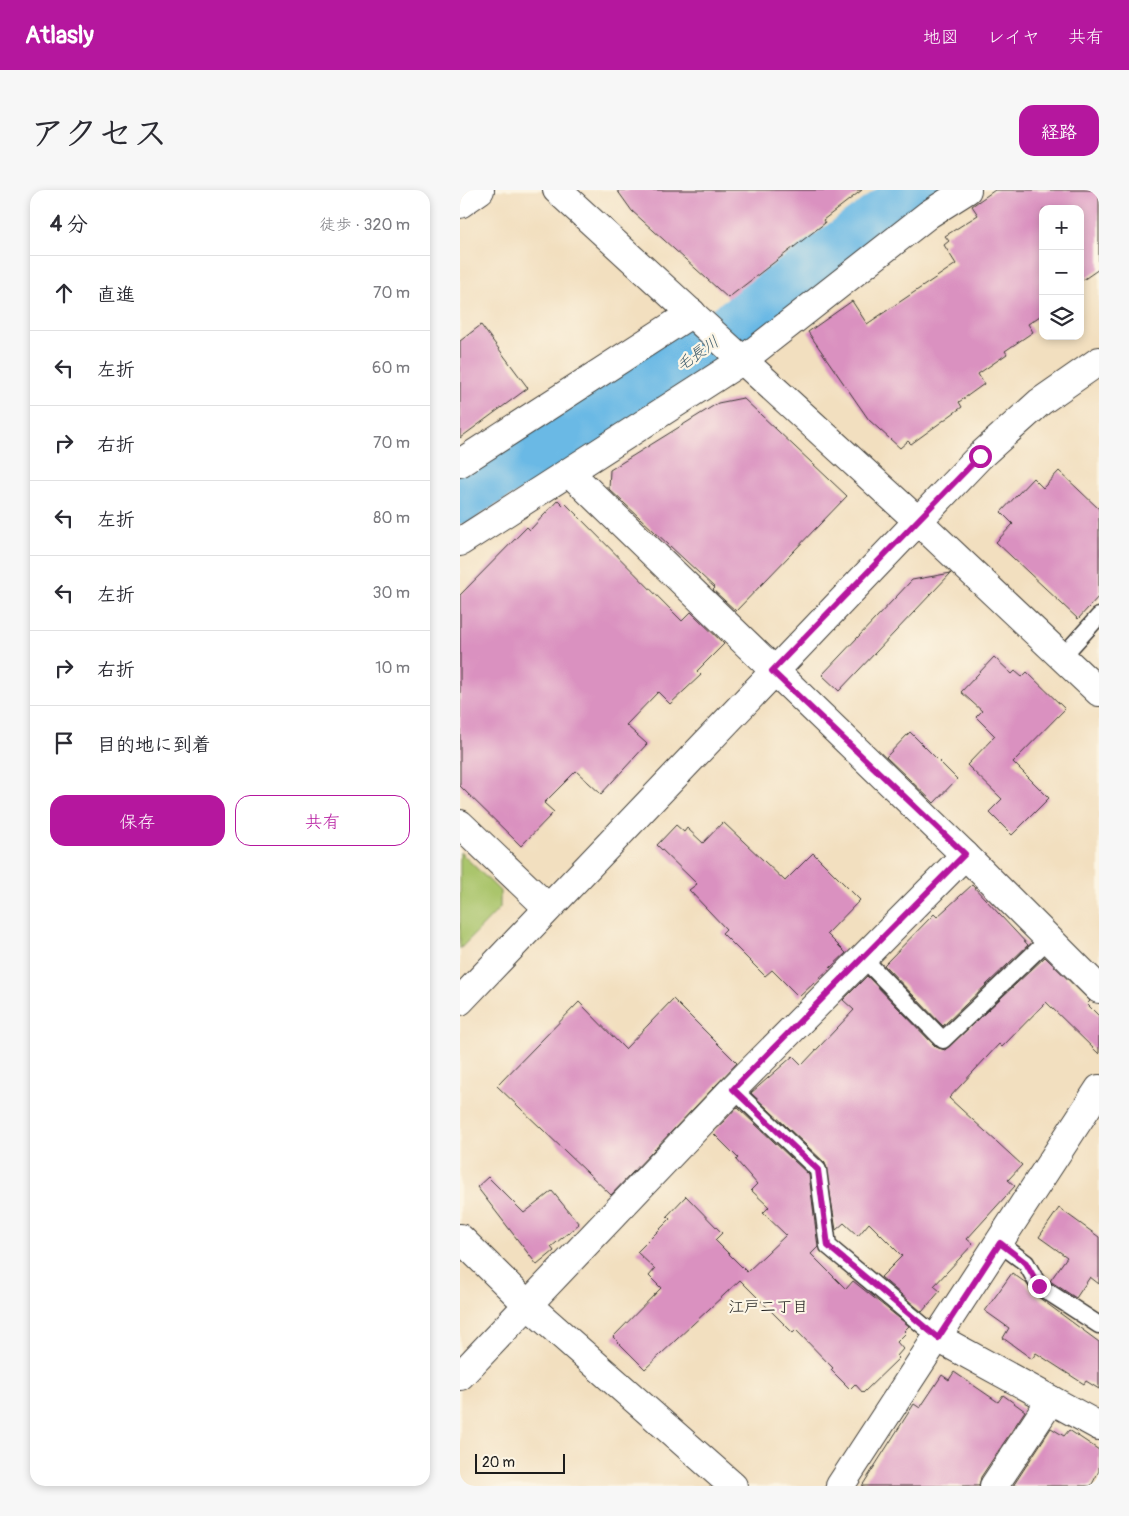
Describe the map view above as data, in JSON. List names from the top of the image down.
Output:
{
  "districts": ["江戸二丁目"],
  "water": ["毛長川"],
  "scale_bar": "20 m",
  "page": {
    "header": "Atlasly",
    "nav": ["地図", "レイヤ", "共有"],
    "title": "アクセス",
    "buttons": [
      "経路",
      ["保存", "共有"]
    ],
    "heading": ["4 分", "徒歩 · 320 m"],
    "map_buttons": ["+", "−"],
    "list": [
      ["直進", "70 m"],
      ["左折", "60 m"],
      ["右折", "70 m"],
      ["左折", "80 m"],
      ["左折", "30 m"],
      ["右折", "10 m"],
      "目的地に到着"
    ],
    "scale": "20 m"
  }
}
